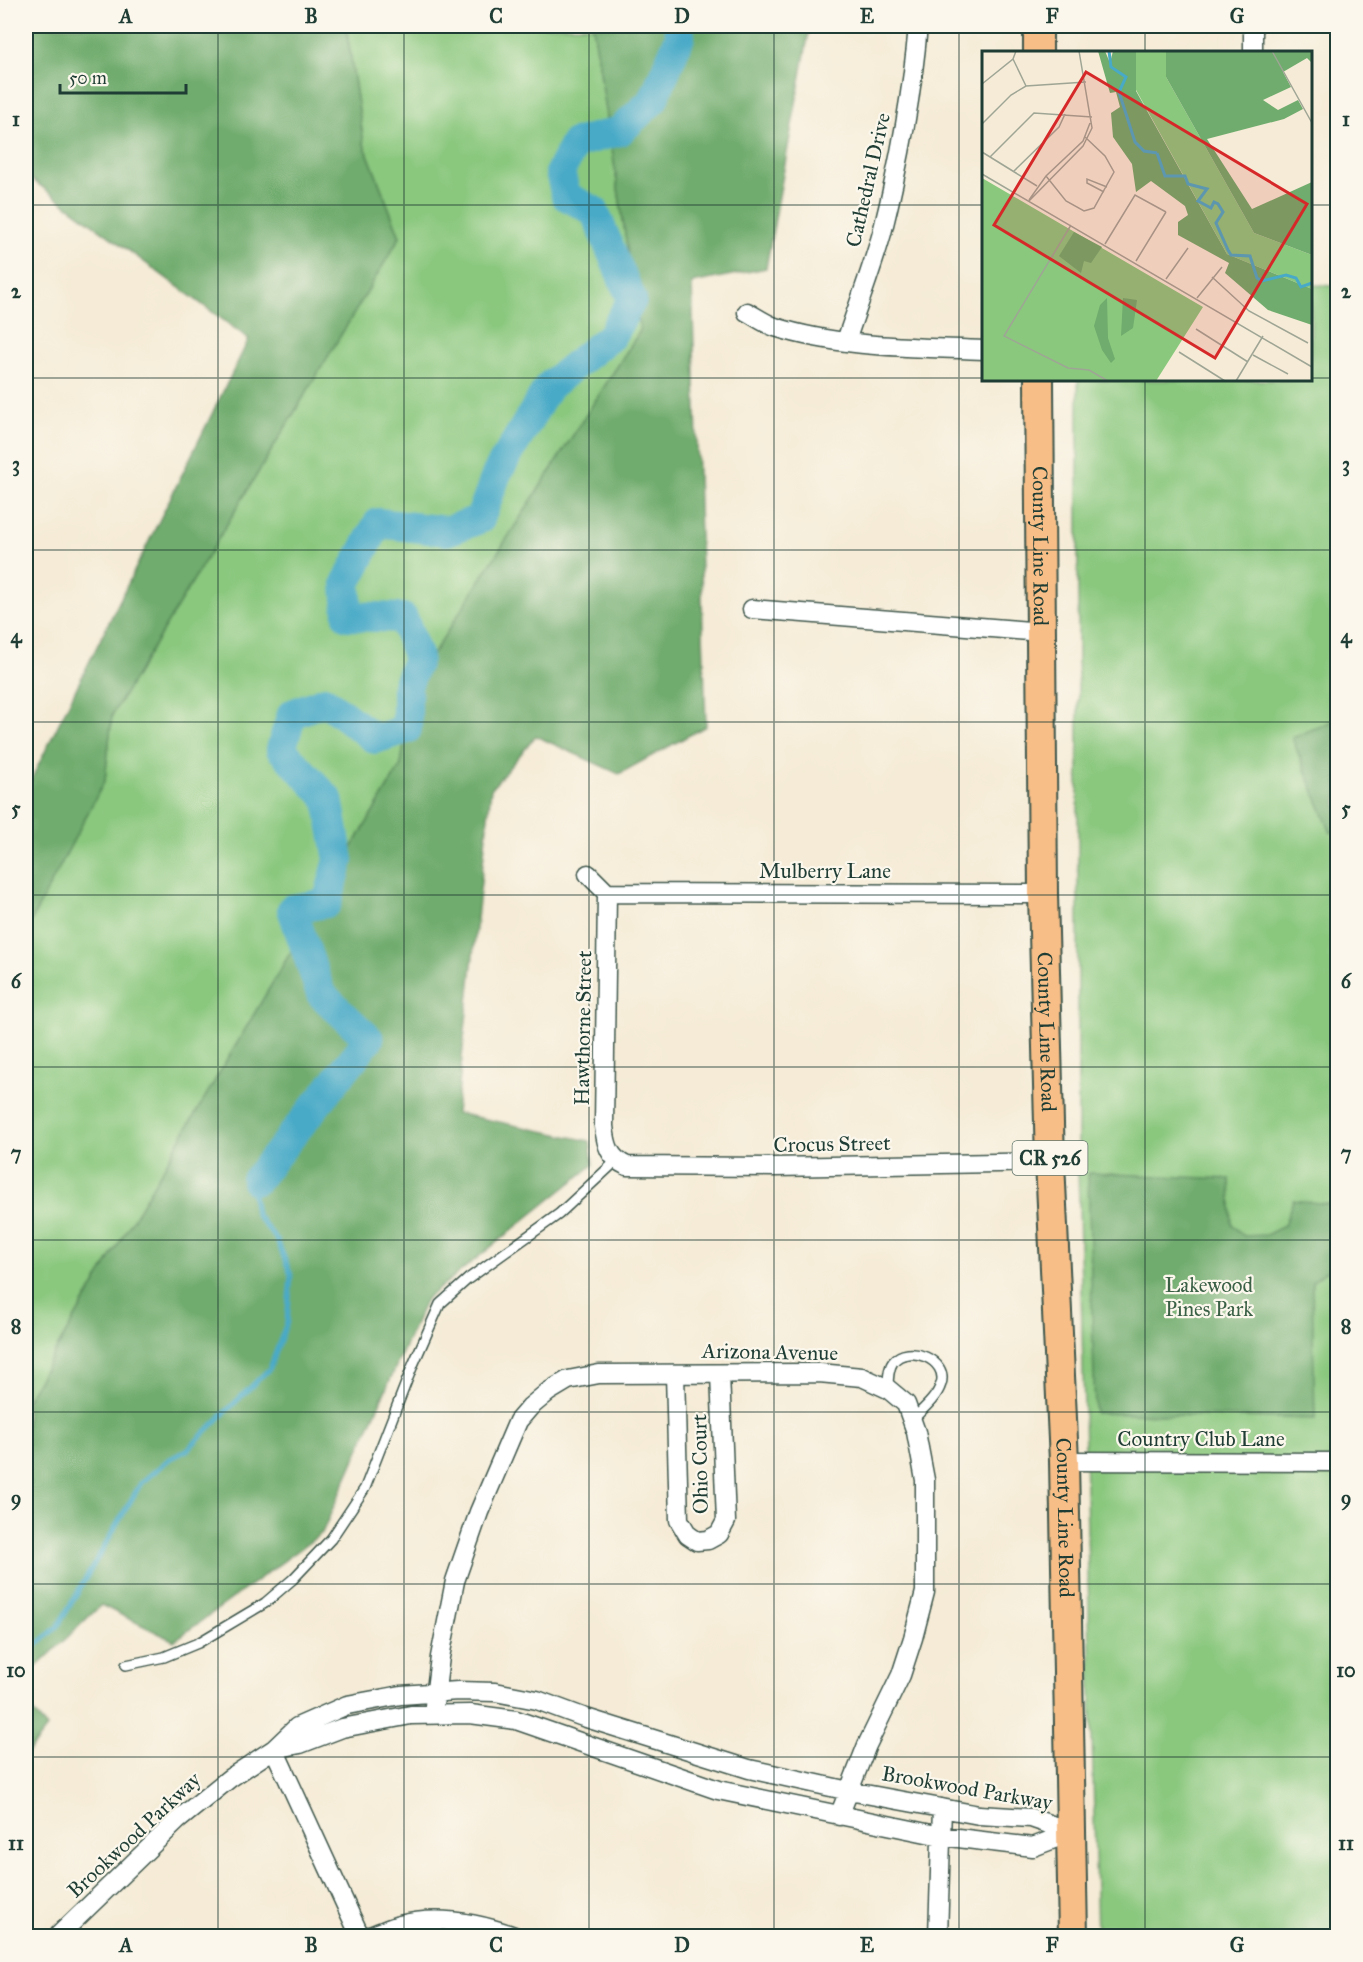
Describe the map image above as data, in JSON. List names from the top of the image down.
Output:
{
  "streets": {
    "main road": ["County Line Road", "CR 526"],
    "street": [
      "Cathedral Drive",
      "Mulberry Lane",
      "Hawthorne Street",
      "Crocus Street",
      "Arizona Avenue",
      "Country Club Lane",
      "Ohio Court",
      "Brookwood Parkway"
    ]
  },
  "crossings": [
    ["County Line Road", "Mulberry Lane"],
    ["County Line Road", "Crocus Street"],
    ["County Line Road", "Country Club Lane"],
    ["County Line Road", "Brookwood Parkway"],
    ["Mulberry Lane", "Hawthorne Street"],
    ["Hawthorne Street", "Crocus Street"],
    ["Arizona Avenue", "Ohio Court"],
    ["Arizona Avenue", "Brookwood Parkway"]
  ],
  "parks": ["Lakewood Pines Park"],
  "scale_bar": "50 m",
  "grid": {
    "columns": [
      "A",
      "B",
      "C",
      "D",
      "E",
      "F",
      "G"
    ],
    "rows": [
      "1",
      "2",
      "3",
      "4",
      "5",
      "6",
      "7",
      "8",
      "9",
      "10",
      "11"
    ]
  }
}
